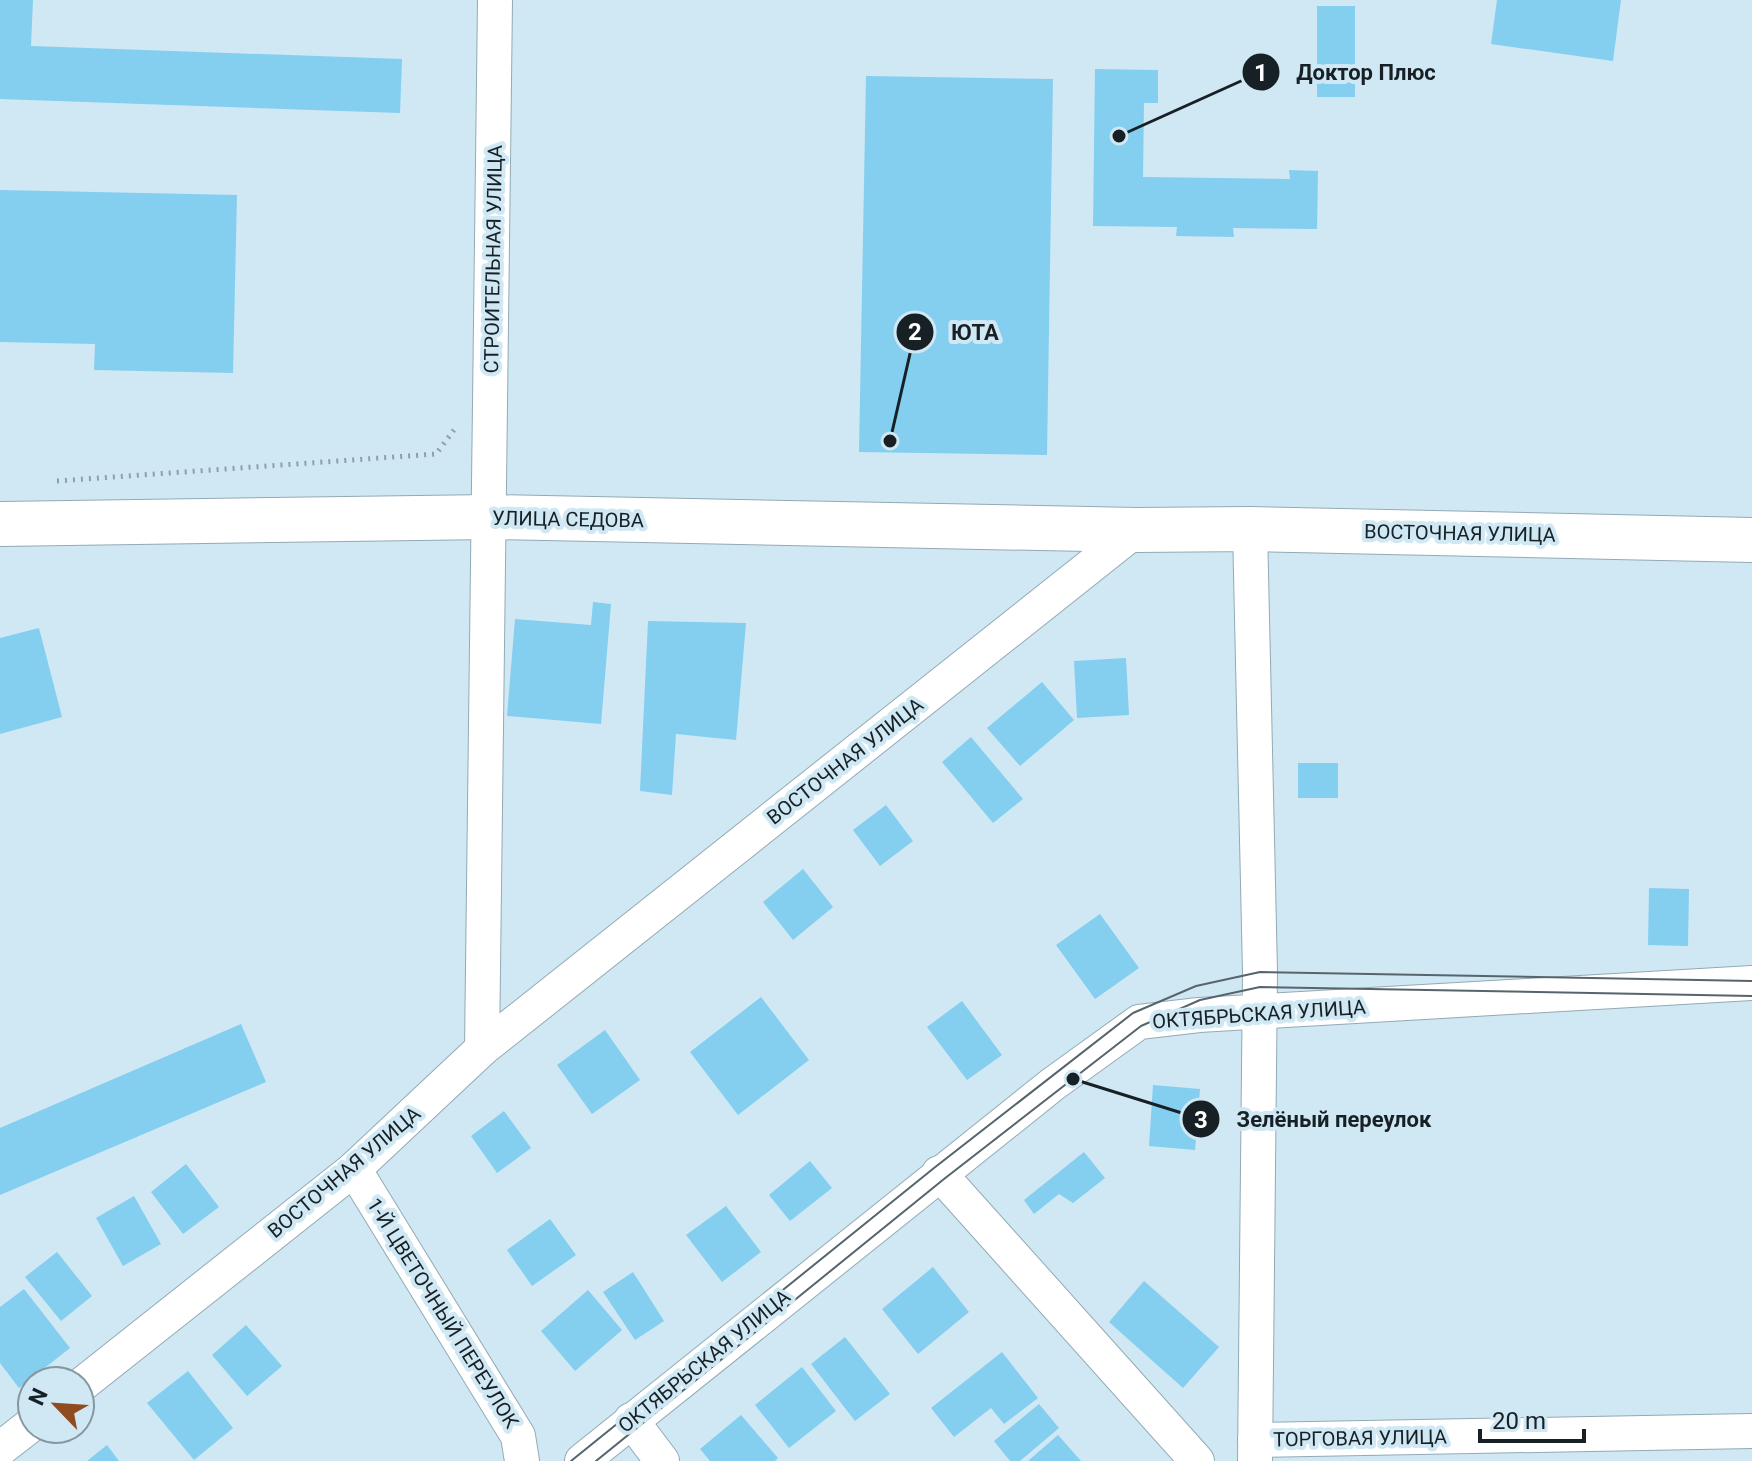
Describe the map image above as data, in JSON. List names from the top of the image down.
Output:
{
  "streets": {
    "main road": ["УЛИЦА СЕДОВА", "ВОСТОЧНАЯ УЛИЦА"],
    "street": [
      "СТРОИТЕЛЬНАЯ УЛИЦА",
      "ОКТЯБРЬСКАЯ УЛИЦА",
      "1-Й ЦВЕТОЧНЫЙ ПЕРЕУЛОК",
      "ТОРГОВАЯ УЛИЦА"
    ]
  },
  "crossings": [
    ["СТРОИТЕЛЬНАЯ УЛИЦА", "УЛИЦА СЕДОВА"],
    ["СТРОИТЕЛЬНАЯ УЛИЦА", "ВОСТОЧНАЯ УЛИЦА"],
    ["УЛИЦА СЕДОВА", "ВОСТОЧНАЯ УЛИЦА"],
    ["ВОСТОЧНАЯ УЛИЦА", "1-Й ЦВЕТОЧНЫЙ ПЕРЕУЛОК"]
  ],
  "places": ["Доктор Плюс", "ЮТА", "Зелёный переулок"],
  "scale_bar": "20 m",
  "north": "top left"
}
